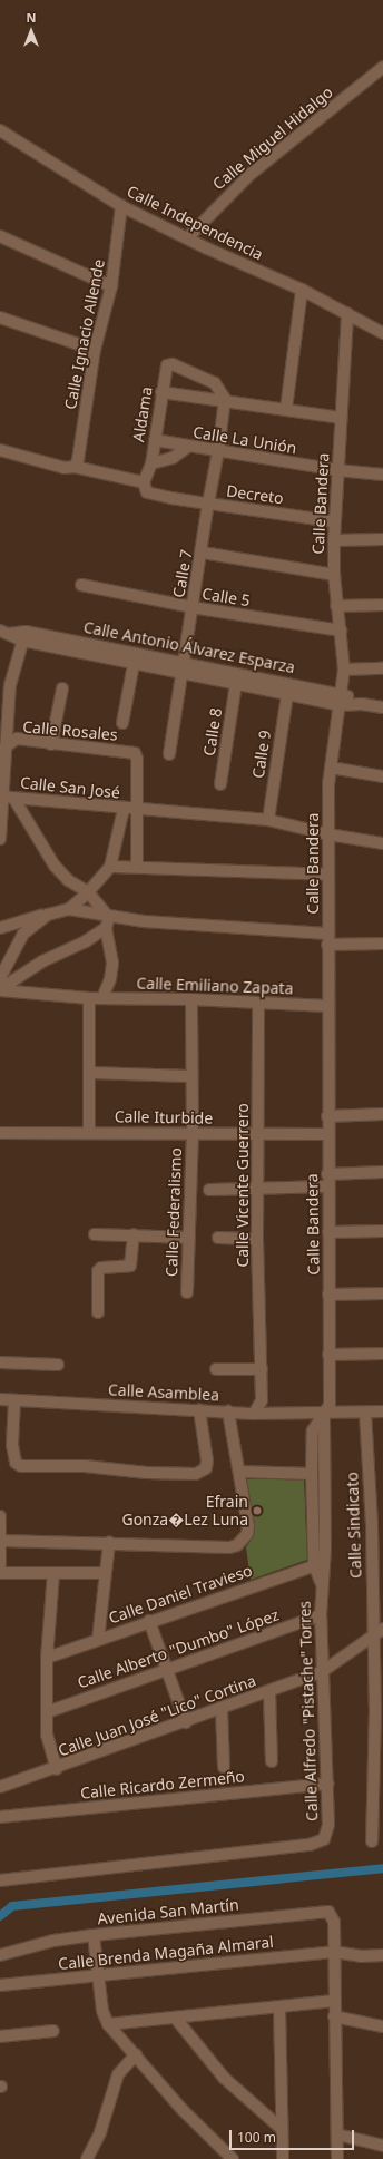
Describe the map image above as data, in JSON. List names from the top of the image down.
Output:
{
  "streets": {
    "street": [
      "Calle Miguel Hidalgo",
      "Calle Independencia",
      "Calle Ignacio Allende",
      "Aldama",
      "Calle La Unión",
      "Decreto",
      "Calle Bandera",
      "Calle 7",
      "Calle 5",
      "Calle Antonio Álvarez Esparza",
      "Calle Rosales",
      "Calle 8",
      "Calle 9",
      "Calle San José",
      "Calle Emiliano Zapata",
      "Calle Iturbide",
      "Calle Vicente Guerrero",
      "Calle Federalismo",
      "Calle Asamblea",
      "Calle Sindicato",
      "Calle Daniel Travieso",
      "Calle Alberto \"Dumbo\" López",
      "Calle Alfredo \"Pistache\" Torres",
      "Calle Juan José \"Lico\" Cortina",
      "Calle Ricardo Zermeño",
      "Avenida San Martín",
      "Calle Brenda Magaña Almaral"
    ]
  },
  "crossings": [
    ["Calle Miguel Hidalgo", "Calle Independencia"],
    ["Calle Independencia", "Calle Ignacio Allende"],
    ["Calle Independencia", "Calle Bandera"],
    ["Aldama", "Calle La Unión"],
    ["Aldama", "Decreto"],
    ["Aldama", "Calle 7"],
    ["Calle La Unión", "Calle Bandera"],
    ["Calle La Unión", "Calle 7"],
    ["Decreto", "Calle Bandera"],
    ["Decreto", "Calle 7"],
    ["Calle Bandera", "Calle 5"],
    ["Calle Bandera", "Calle Antonio Álvarez Esparza"],
    ["Calle Bandera", "Calle San José"],
    ["Calle Bandera", "Calle Emiliano Zapata"],
    ["Calle Bandera", "Calle Iturbide"],
    ["Calle Bandera", "Calle Asamblea"],
    ["Calle Bandera", "Calle Alfredo \"Pistache\" Torres"],
    ["Calle 7", "Calle 5"],
    ["Calle 7", "Calle Antonio Álvarez Esparza"],
    ["Calle Antonio Álvarez Esparza", "Calle 8"],
    ["Calle Antonio Álvarez Esparza", "Calle 9"],
    ["Calle Rosales", "Calle San José"],
    ["Calle 9", "Calle San José"],
    ["Calle Emiliano Zapata", "Calle Vicente Guerrero"],
    ["Calle Emiliano Zapata", "Calle Federalismo"],
    ["Calle Iturbide", "Calle Vicente Guerrero"],
    ["Calle Iturbide", "Calle Federalismo"],
    ["Calle Vicente Guerrero", "Calle Asamblea"],
    ["Calle Asamblea", "Calle Sindicato"],
    ["Calle Asamblea", "Calle Alfredo \"Pistache\" Torres"],
    ["Calle Sindicato", "Calle Juan José \"Lico\" Cortina"],
    ["Calle Daniel Travieso", "Calle Alfredo \"Pistache\" Torres"],
    ["Calle Alberto \"Dumbo\" López", "Calle Alfredo \"Pistache\" Torres"],
    ["Calle Alfredo \"Pistache\" Torres", "Calle Juan José \"Lico\" Cortina"],
    ["Calle Alfredo \"Pistache\" Torres", "Calle Ricardo Zermeño"],
    ["Avenida San Martín", "Calle Brenda Magaña Almaral"]
  ],
  "places": ["Efrain Gonza�Lez Luna"],
  "scale_bar": "100 m",
  "north": "top"
}
